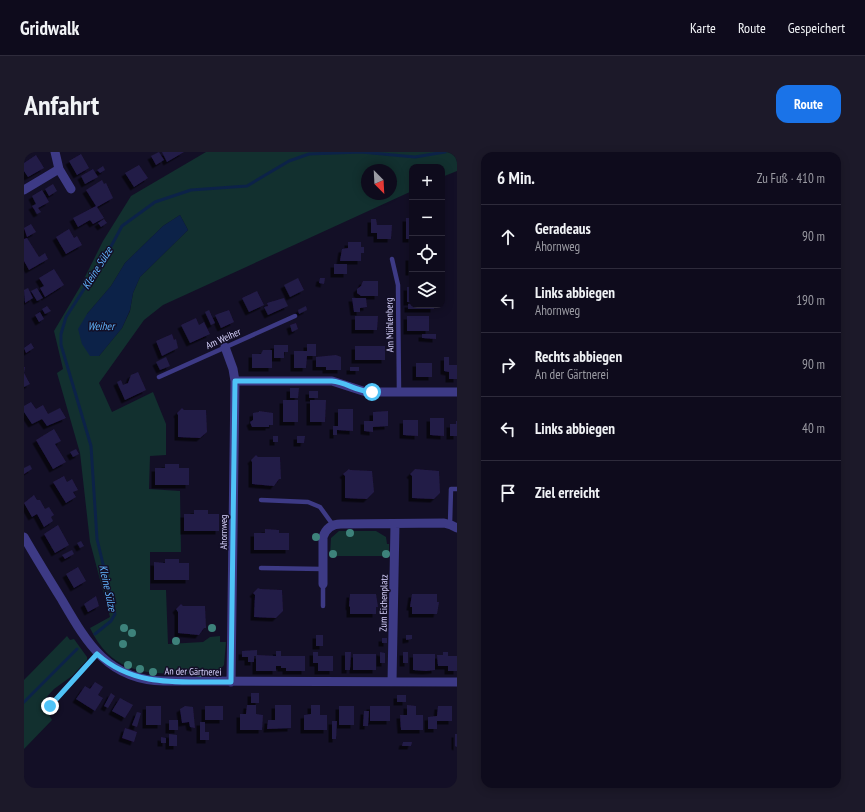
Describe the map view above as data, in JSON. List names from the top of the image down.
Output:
{
  "streets": {
    "street": ["Ahornweg", "Zum Eichenplatz", "An der Gärtnerei"],
    "lane": ["Am Mühlenberg", "Am Weiher"]
  },
  "crossings": [
    ["Am Weiher", "Ahornweg"],
    ["Ahornweg", "An der Gärtnerei"],
    ["Zum Eichenplatz", "An der Gärtnerei"]
  ],
  "water": ["Kleine Sülze", "Weiher"],
  "north": "bottom right",
  "page": {
    "header": "Gridwalk",
    "nav": ["Karte", "Route", "Gespeichert"],
    "buttons": "Route",
    "title": "Anfahrt",
    "heading": ["6 Min.", "Zu Fuß · 410 m"],
    "map_buttons": ["+", "−"],
    "list": [
      ["Geradeaus", "Ahornweg", "90 m"],
      ["Links abbiegen", "Ahornweg", "190 m"],
      ["Rechts abbiegen", "An der Gärtnerei", "90 m"],
      ["Links abbiegen", "40 m"],
      "Ziel erreicht"
    ]
  }
}
